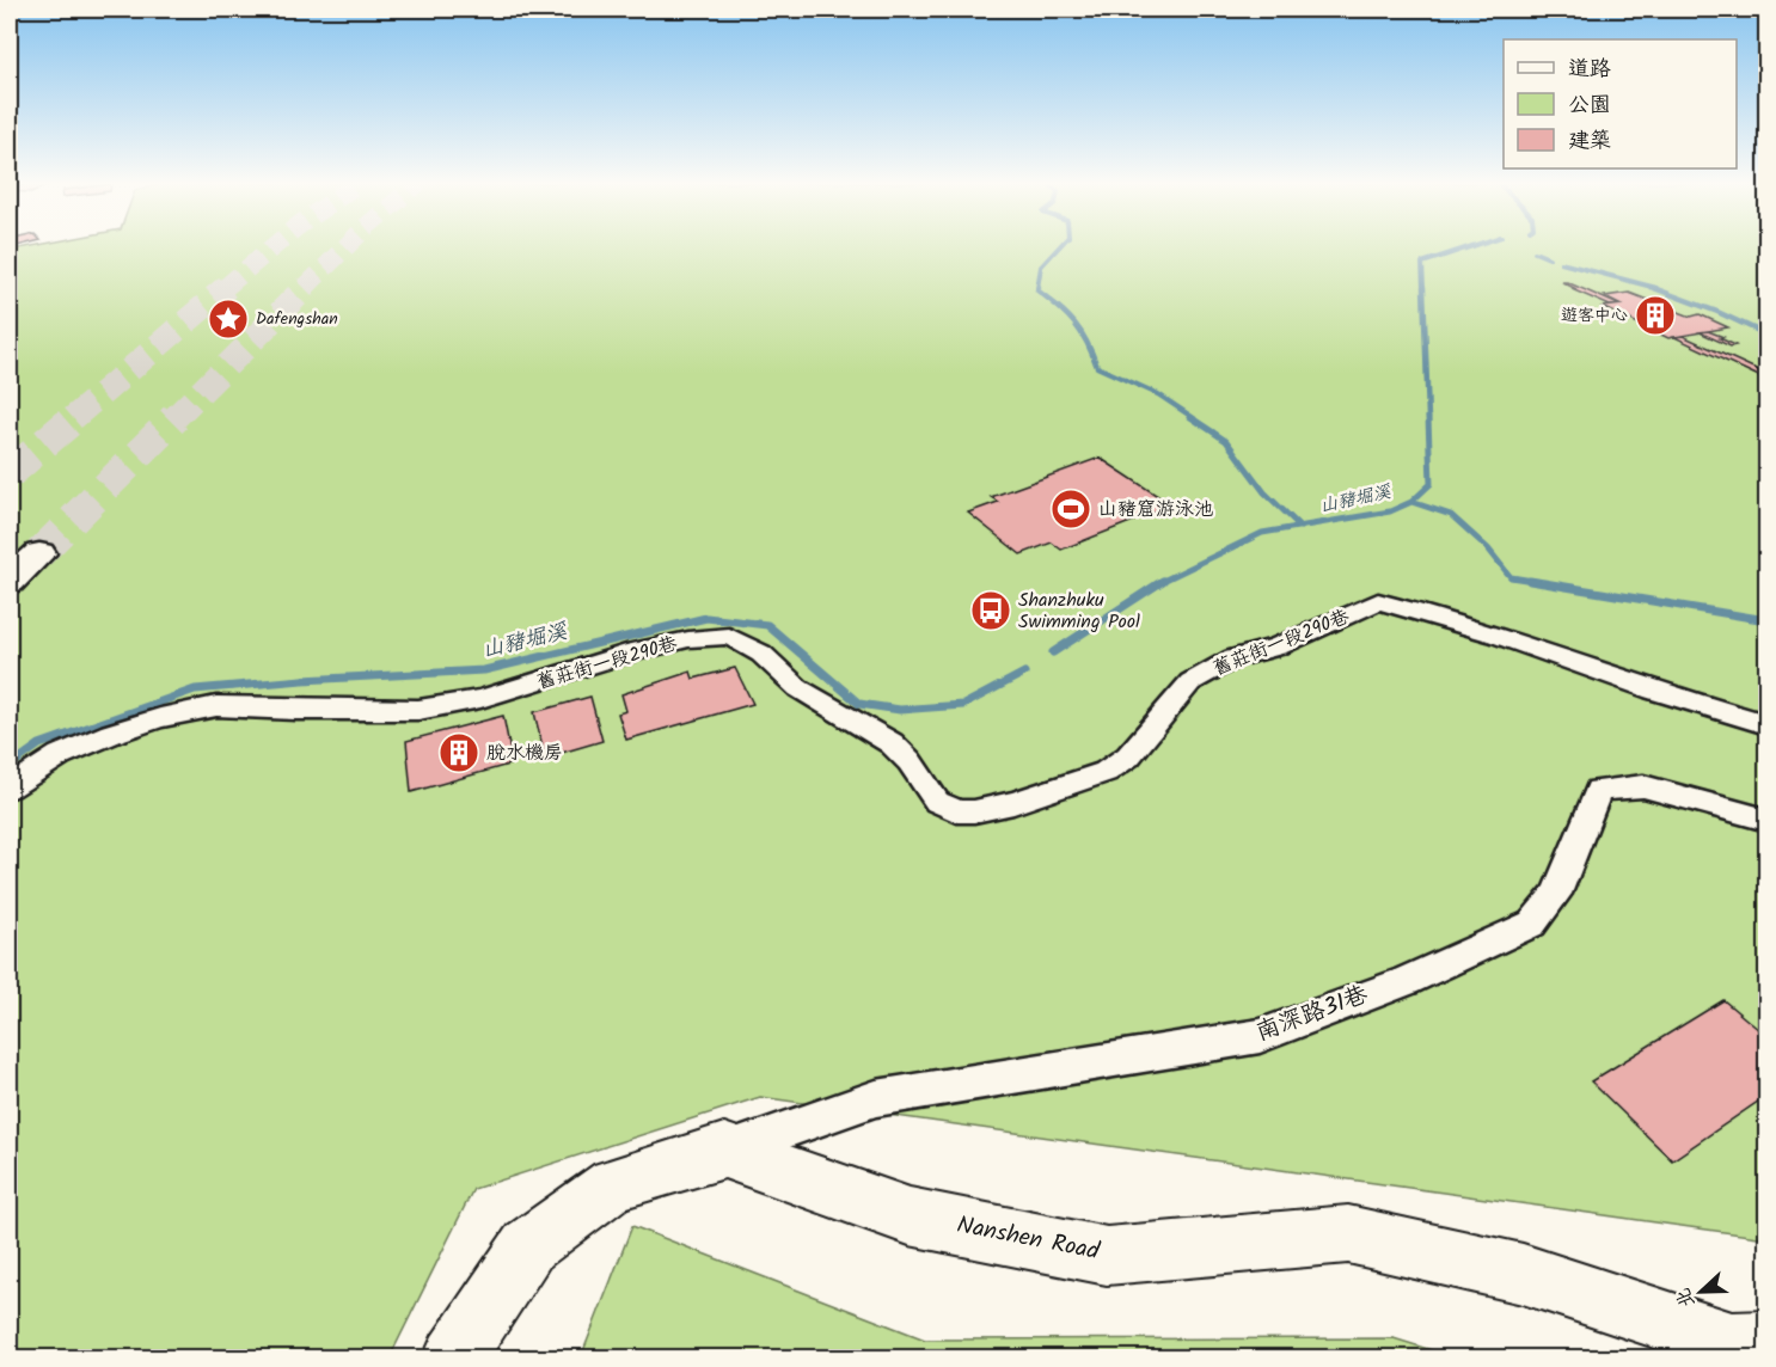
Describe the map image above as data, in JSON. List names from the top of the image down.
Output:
{
  "streets": {
    "main road": ["Nanshen Road"],
    "street": ["舊莊街一段290巷", "南深路31巷"]
  },
  "crossings": [
    ["南深路31巷", "Nanshen Road"]
  ],
  "water": ["山豬堀溪"],
  "places": {
    "building": ["遊客中心", "脫水機房"],
    "place": ["Dafengshan"],
    "sports": ["山豬窟游泳池"],
    "bus stop": ["Shanzhuku Swimming Pool"]
  },
  "legend": ["道路", "公園", "建築"],
  "north": "left"
}
